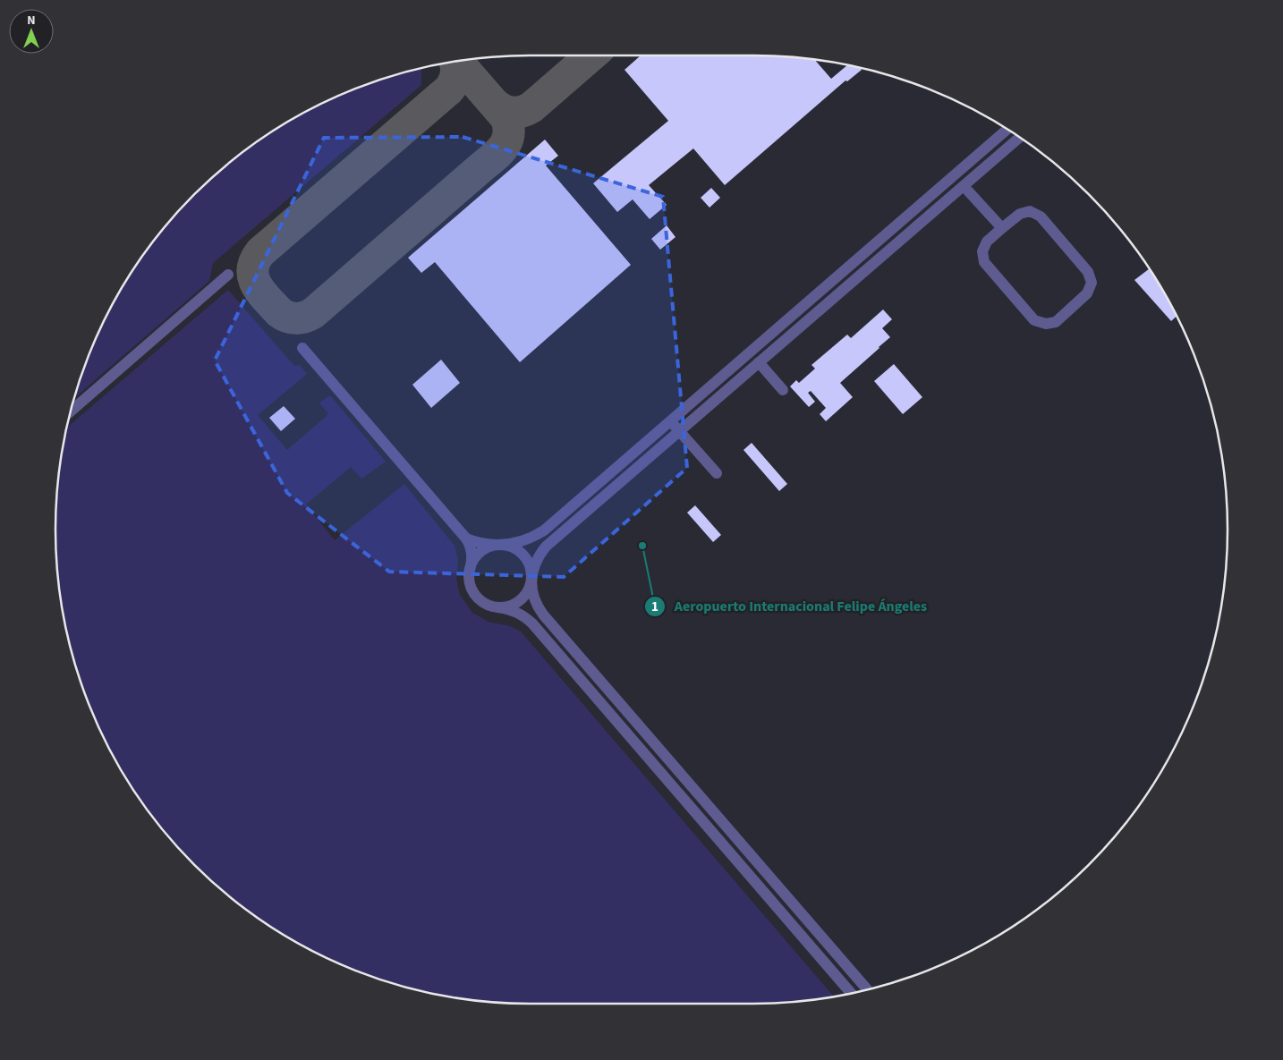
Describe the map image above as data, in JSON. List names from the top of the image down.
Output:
{
  "places": ["Aeropuerto Internacional Felipe Ángeles"],
  "north": "top"
}
